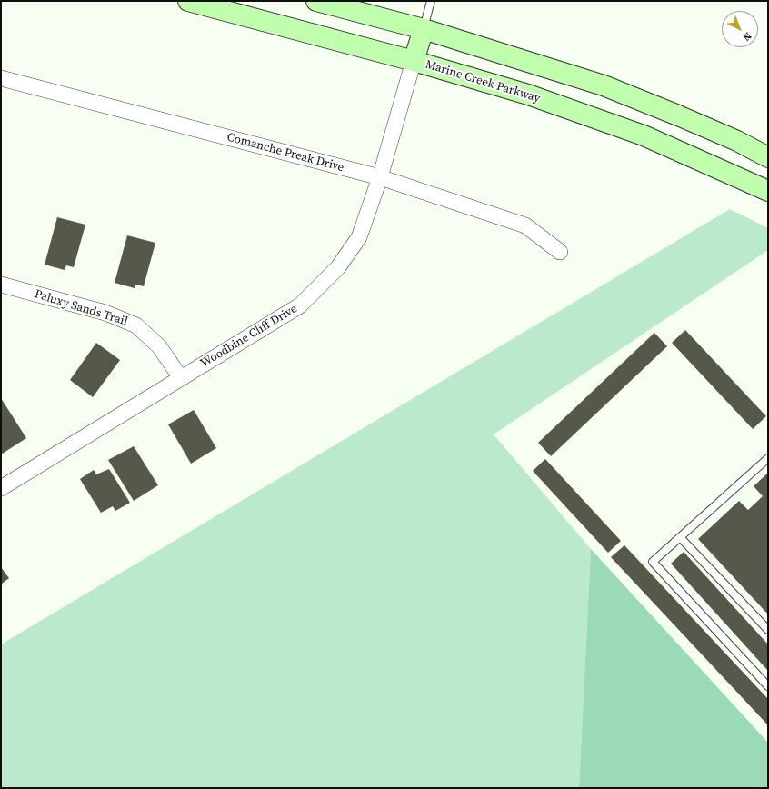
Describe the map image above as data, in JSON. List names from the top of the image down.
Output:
{
  "streets": {
    "main road": ["Marine Creek Parkway"],
    "street": ["Comanche Preak Drive", "Paluxy Sands Trail", "Woodbine Cliff Drive"]
  },
  "crossings": [
    ["Marine Creek Parkway", "Woodbine Cliff Drive"],
    ["Comanche Preak Drive", "Woodbine Cliff Drive"],
    ["Paluxy Sands Trail", "Woodbine Cliff Drive"]
  ],
  "north": "bottom right"
}
